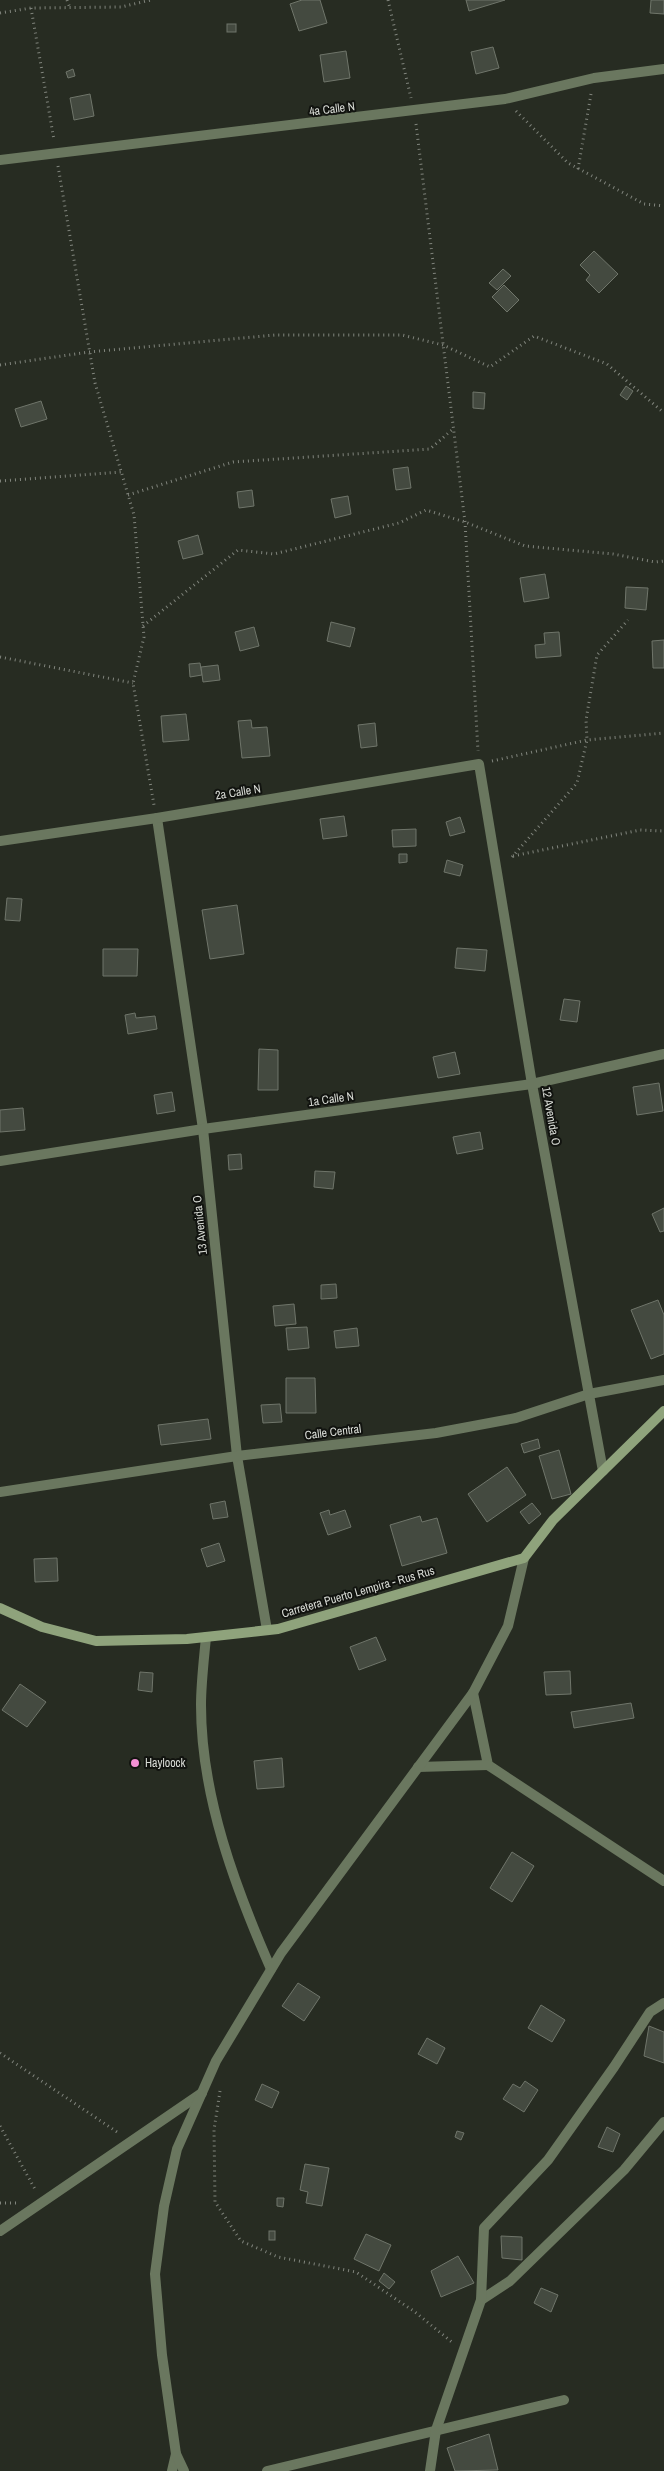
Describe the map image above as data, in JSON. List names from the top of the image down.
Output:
{
  "streets": {
    "street": [
      "4a Calle N",
      "2a Calle N",
      "1a Calle N",
      "12 Avenida O",
      "13 Avenida O",
      "Calle Central",
      "Carretera Puerto Lempira - Rus Rus"
    ]
  },
  "crossings": [
    ["2a Calle N", "12 Avenida O"],
    ["2a Calle N", "13 Avenida O"],
    ["1a Calle N", "12 Avenida O"],
    ["1a Calle N", "13 Avenida O"],
    ["12 Avenida O", "Calle Central"],
    ["13 Avenida O", "Calle Central"],
    ["13 Avenida O", "Carretera Puerto Lempira - Rus Rus"]
  ],
  "places": ["Hayloock"]
}
